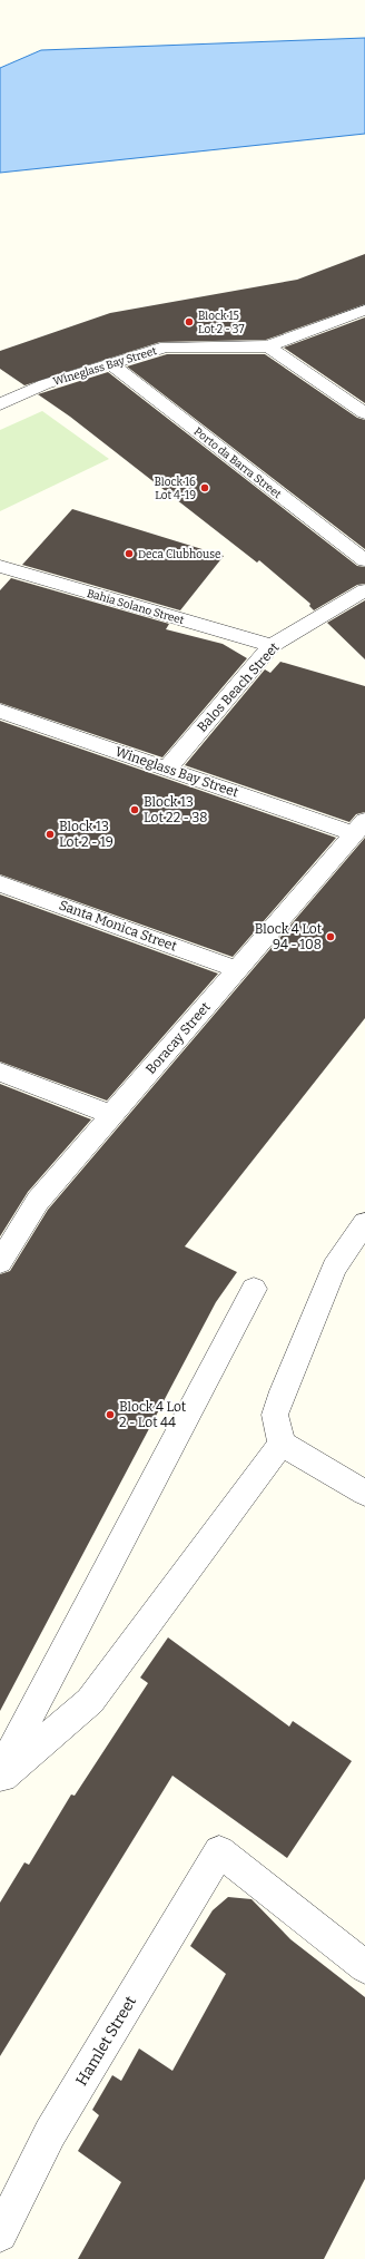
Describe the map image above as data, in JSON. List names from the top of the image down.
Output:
{
  "streets": {
    "street": [
      "Wineglass Bay Street",
      "Porto da Barra Street",
      "Bahia Solano Street",
      "Balos Beach Street",
      "Santa Monica Street",
      "Boracay Street",
      "Hamlet Street"
    ]
  },
  "crossings": [
    ["Wineglass Bay Street", "Porto da Barra Street"],
    ["Wineglass Bay Street", "Balos Beach Street"],
    ["Wineglass Bay Street", "Boracay Street"],
    ["Bahia Solano Street", "Balos Beach Street"],
    ["Santa Monica Street", "Boracay Street"]
  ],
  "places": [
    "Block 15 Lot 2 - 37",
    "Block 16 Lot 4-19",
    "Deca Clubhouse",
    "Block 13 Lot 22 - 38",
    "Block 13 Lot 2 - 19",
    "Block 4 Lot 94 - 108",
    "Block 4 Lot 2 - Lot 44"
  ]
}
